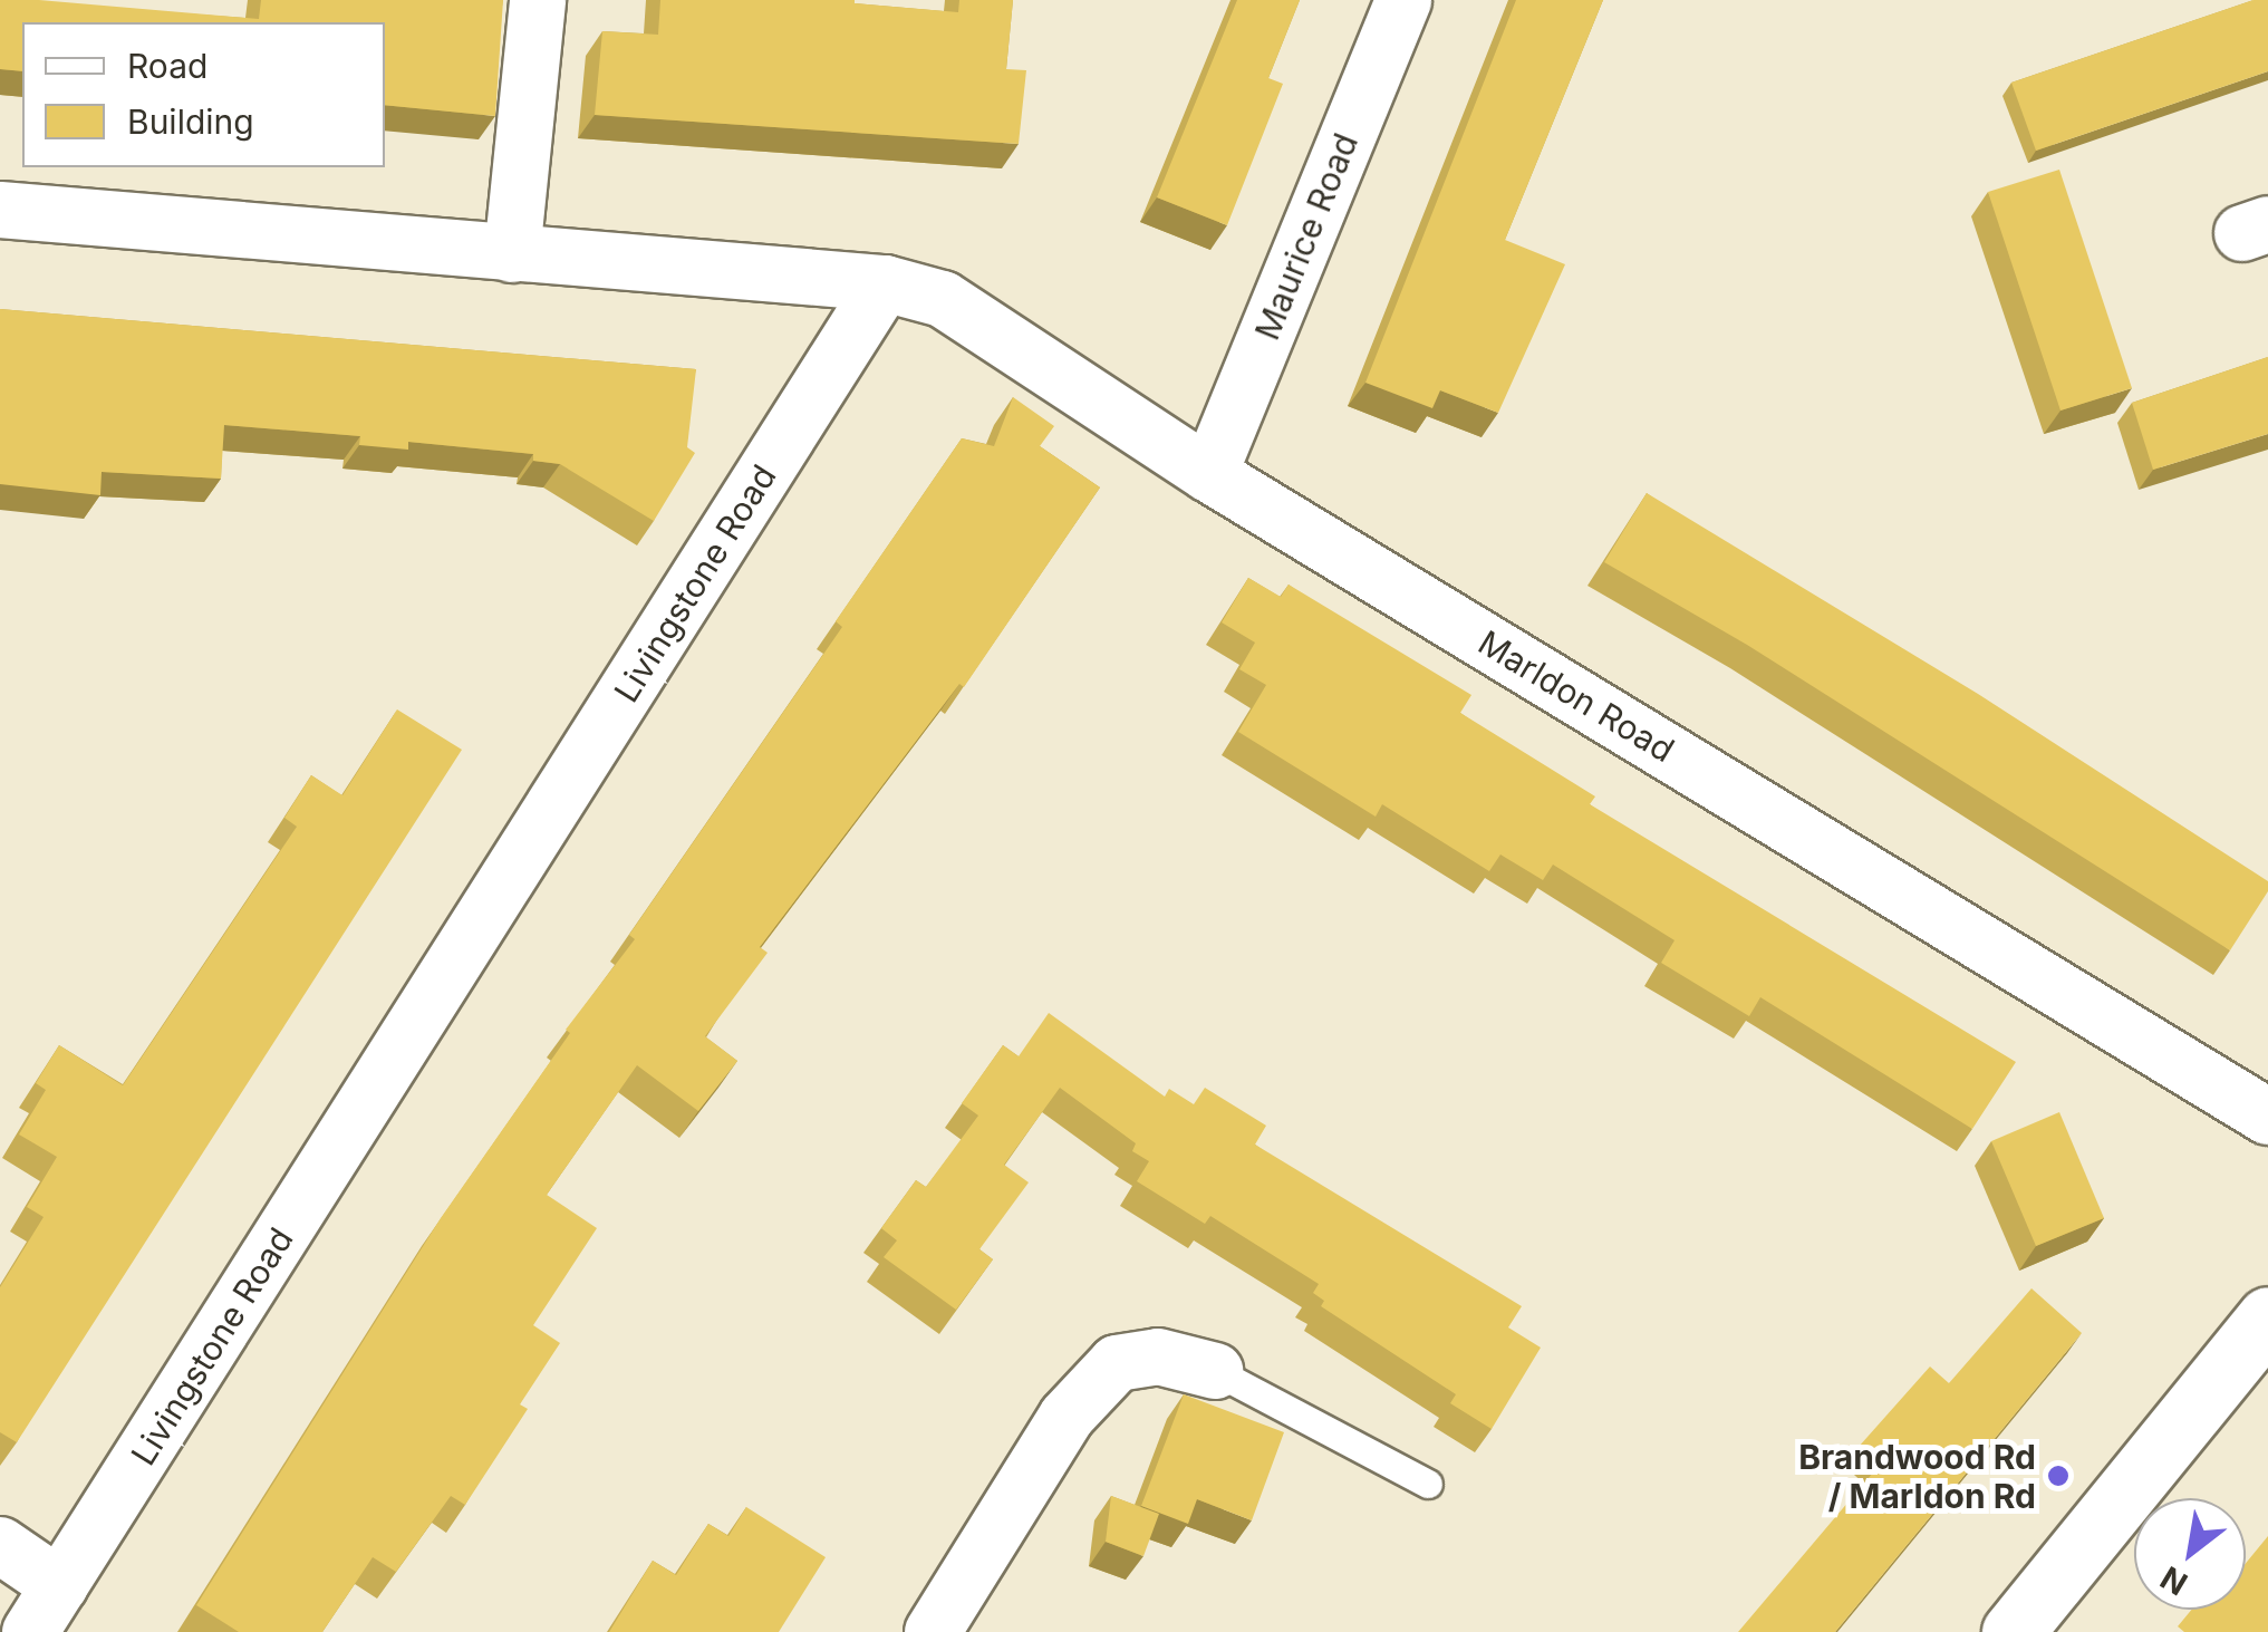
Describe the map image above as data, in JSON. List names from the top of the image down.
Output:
{
  "streets": {
    "street": ["Maurice Road", "Livingstone Road", "Marldon Road"]
  },
  "crossings": [
    ["Maurice Road", "Marldon Road"],
    ["Livingstone Road", "Marldon Road"]
  ],
  "places": ["Brandwood Rd / Marldon Rd"],
  "legend": ["Road", "Building"],
  "north": "bottom left"
}
